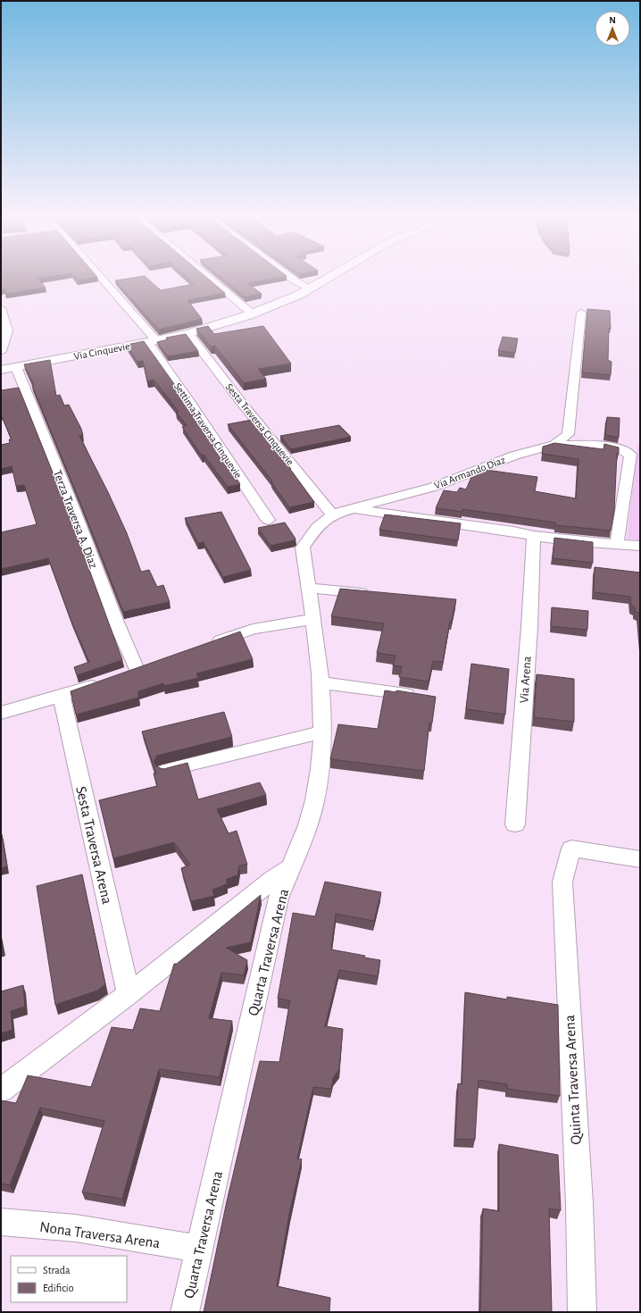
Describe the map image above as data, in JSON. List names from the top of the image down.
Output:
{
  "streets": {
    "street": [
      "Via Cinquevie",
      "Sesta Traversa Cinquevie",
      "Settima Traversa Cinquevie",
      "Via Armando Diaz",
      "Terza Traversa A. Diaz",
      "Via Arena",
      "Sesta Traversa Arena",
      "Quarta Traversa Arena",
      "Quinta Traversa Arena",
      "Nona Traversa Arena"
    ]
  },
  "crossings": [
    ["Via Cinquevie", "Sesta Traversa Cinquevie"],
    ["Via Cinquevie", "Settima Traversa Cinquevie"],
    ["Via Cinquevie", "Terza Traversa A. Diaz"],
    ["Sesta Traversa Cinquevie", "Via Armando Diaz"],
    ["Via Armando Diaz", "Quarta Traversa Arena"],
    ["Quarta Traversa Arena", "Nona Traversa Arena"]
  ],
  "legend": ["Strada", "Edificio"],
  "north": "top"
}
